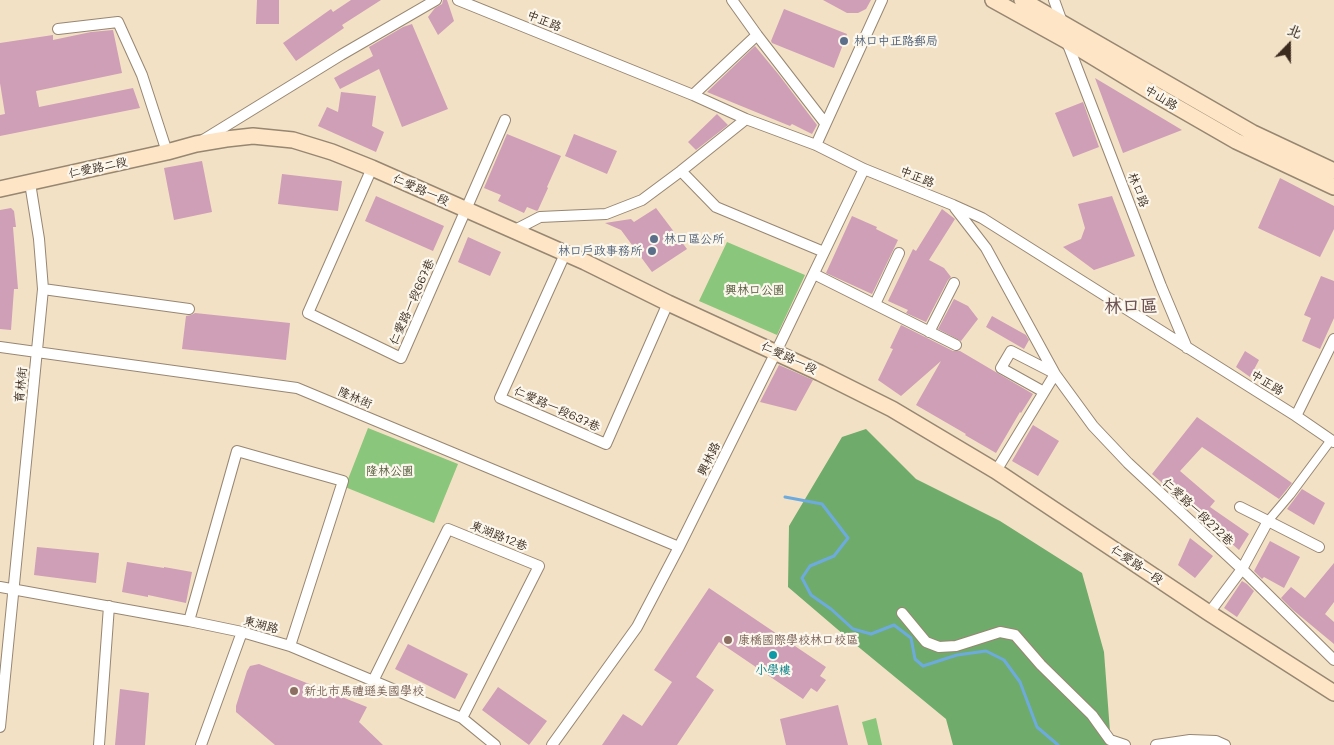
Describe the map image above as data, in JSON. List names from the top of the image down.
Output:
{
  "streets": {
    "main road": ["中山路", "仁愛路二段", "仁愛路一段"],
    "street": [
      "中正路",
      "林口路",
      "仁愛路一段667巷",
      "育林街",
      "隆林街",
      "仁愛路一段637巷",
      "興林路",
      "仁愛路一段272巷",
      "東湖路12巷",
      "東湖路"
    ]
  },
  "crossings": [
    ["中正路", "林口路"],
    ["中正路", "興林路"],
    ["中正路", "仁愛路一段272巷"],
    ["中山路", "林口路"],
    ["仁愛路二段", "仁愛路一段"],
    ["仁愛路二段", "育林街"],
    ["仁愛路一段", "仁愛路一段667巷"],
    ["仁愛路一段", "仁愛路一段637巷"],
    ["仁愛路一段", "興林路"],
    ["育林街", "隆林街"],
    ["育林街", "東湖路"],
    ["隆林街", "興林路"],
    ["東湖路12巷", "東湖路"]
  ],
  "districts": ["林口區"],
  "parks": ["興林口公園", "隆林公園"],
  "places": [
    "林口中正路郵局",
    "林口區公所",
    "林口戶政事務所",
    "康橋國際學校林口校區",
    "小學樓",
    "新北市馬禮遜美國學校"
  ],
  "north": "top"
}
